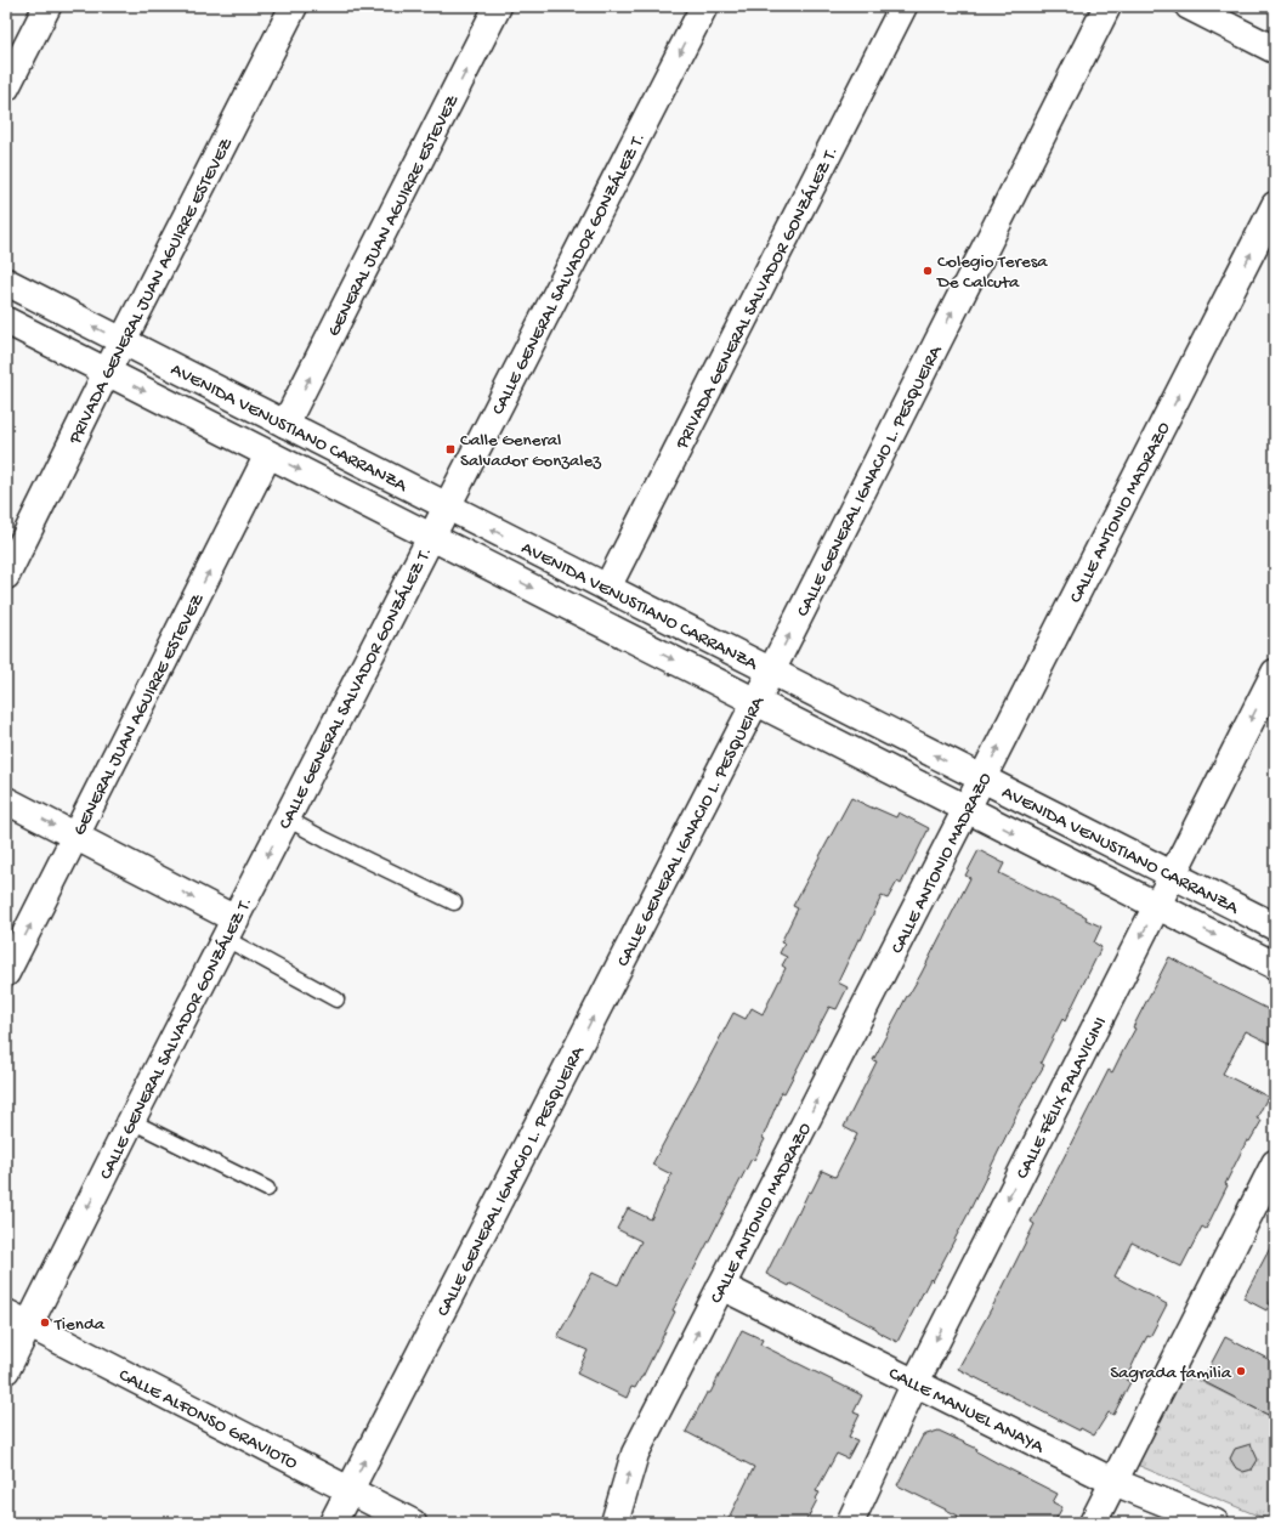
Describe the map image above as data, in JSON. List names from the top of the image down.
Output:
{
  "streets": {
    "street": [
      "GENERAL JUAN AGUIRRE ESTEVEZ",
      "CALLE GENERAL SALVADOR GONZÁLEZ T.",
      "PRIVADA GENERAL JUAN AGUIRRE ESTEVEZ",
      "PRIVADA GENERAL SALVADOR GONZÁLEZ T.",
      "AVENIDA VENUSTIANO CARRANZA",
      "CALLE GENERAL IGNACIO L. PESQUEIRA",
      "CALLE ANTONIO MADRAZO",
      "CALLE FÉLIX PALAVICINI",
      "CALLE MANUEL ANAYA",
      "CALLE ALFONSO GRAVIOTO"
    ]
  },
  "crossings": [
    ["GENERAL JUAN AGUIRRE ESTEVEZ", "AVENIDA VENUSTIANO CARRANZA"],
    ["CALLE GENERAL SALVADOR GONZÁLEZ T.", "AVENIDA VENUSTIANO CARRANZA"],
    ["CALLE GENERAL SALVADOR GONZÁLEZ T.", "CALLE ALFONSO GRAVIOTO"],
    ["PRIVADA GENERAL JUAN AGUIRRE ESTEVEZ", "AVENIDA VENUSTIANO CARRANZA"],
    ["PRIVADA GENERAL SALVADOR GONZÁLEZ T.", "AVENIDA VENUSTIANO CARRANZA"],
    ["AVENIDA VENUSTIANO CARRANZA", "CALLE GENERAL IGNACIO L. PESQUEIRA"],
    ["AVENIDA VENUSTIANO CARRANZA", "CALLE ANTONIO MADRAZO"],
    ["AVENIDA VENUSTIANO CARRANZA", "CALLE FÉLIX PALAVICINI"],
    ["CALLE GENERAL IGNACIO L. PESQUEIRA", "CALLE ALFONSO GRAVIOTO"],
    ["CALLE ANTONIO MADRAZO", "CALLE MANUEL ANAYA"],
    ["CALLE FÉLIX PALAVICINI", "CALLE MANUEL ANAYA"]
  ],
  "one_way": [
    "GENERAL JUAN AGUIRRE ESTEVEZ",
    "CALLE GENERAL SALVADOR GONZÁLEZ T.",
    "CALLE GENERAL IGNACIO L. PESQUEIRA",
    "CALLE ANTONIO MADRAZO"
  ],
  "places": {
    "other": ["Colegio Teresa De Calcuta", "Tienda", "Sagrada familia"],
    "transit": ["Calle General Salvador Gonzalez"]
  }
}
